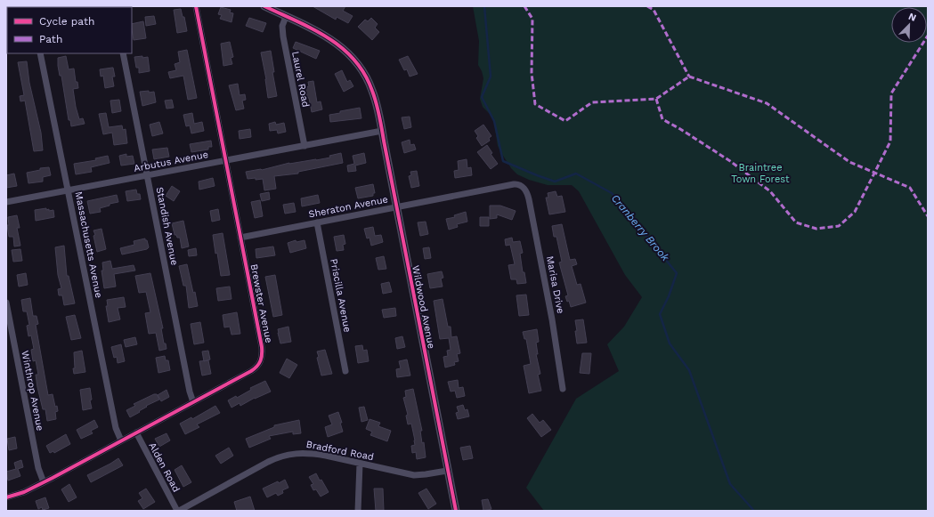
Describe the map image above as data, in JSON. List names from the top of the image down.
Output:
{
  "streets": {
    "street": [
      "Laurel Road",
      "Arbutus Avenue",
      "Sheraton Avenue",
      "Standish Avenue",
      "Massachusetts Avenue",
      "Marisa Drive",
      "Priscilla Avenue",
      "Brewster Avenue",
      "Wildwood Avenue",
      "Winthrop Avenue",
      "Bradford Road",
      "Alden Road"
    ]
  },
  "crossings": [
    ["Laurel Road", "Arbutus Avenue"],
    ["Laurel Road", "Wildwood Avenue"],
    ["Arbutus Avenue", "Standish Avenue"],
    ["Arbutus Avenue", "Massachusetts Avenue"],
    ["Arbutus Avenue", "Brewster Avenue"],
    ["Arbutus Avenue", "Wildwood Avenue"],
    ["Sheraton Avenue", "Marisa Drive"],
    ["Sheraton Avenue", "Priscilla Avenue"],
    ["Sheraton Avenue", "Brewster Avenue"],
    ["Sheraton Avenue", "Wildwood Avenue"],
    ["Standish Avenue", "Brewster Avenue"],
    ["Massachusetts Avenue", "Brewster Avenue"],
    ["Brewster Avenue", "Winthrop Avenue"],
    ["Brewster Avenue", "Alden Road"],
    ["Wildwood Avenue", "Bradford Road"],
    ["Bradford Road", "Alden Road"]
  ],
  "water": ["Cranberry Brook"],
  "parks": ["Braintree Town Forest"],
  "legend": ["Cycle path", "Path"],
  "north": "top right"
}
